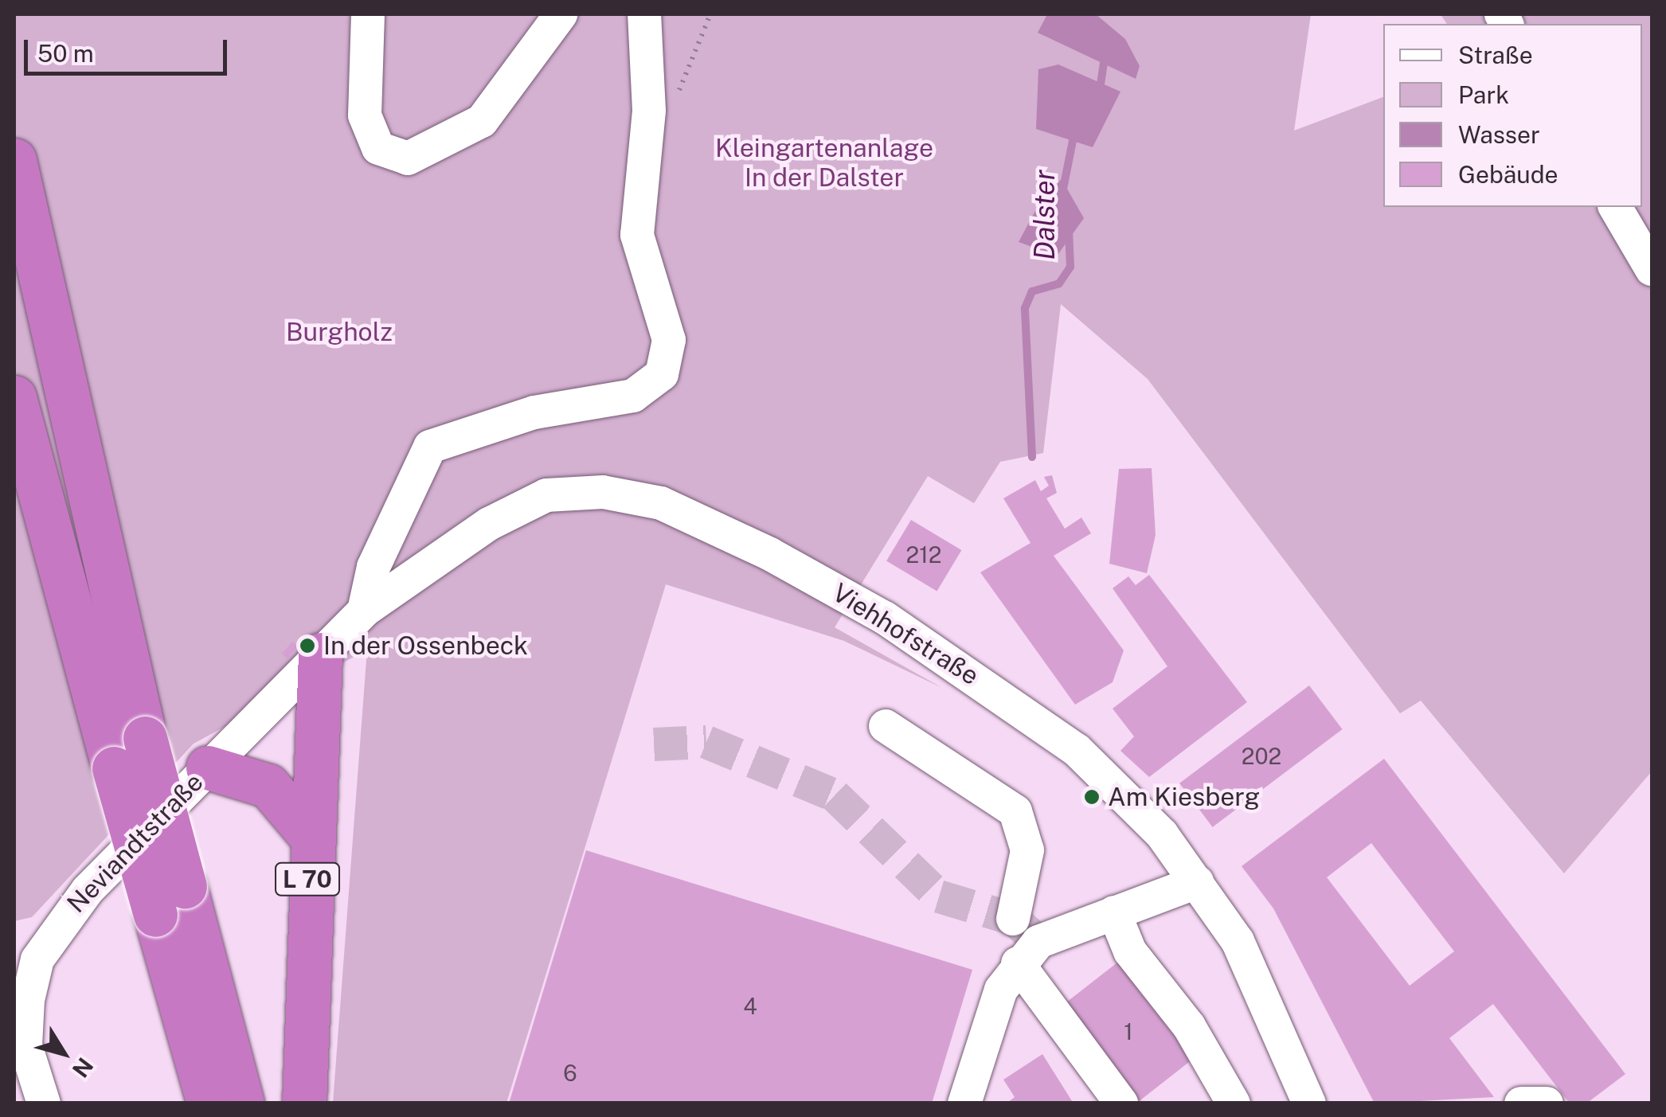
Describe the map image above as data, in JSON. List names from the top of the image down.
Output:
{
  "streets": {
    "highway": ["L 70"],
    "street": ["Viehhofstraße", "Neviandtstraße"]
  },
  "crossings": [
    ["Viehhofstraße", "Neviandtstraße"],
    ["Viehhofstraße", "L 70"],
    ["Neviandtstraße", "L 70"]
  ],
  "water": ["Dalster"],
  "parks": ["Kleingartenanlage In der Dalster", "Burgholz"],
  "places": ["In der Ossenbeck", "Am Kiesberg"],
  "house_numbers": [
    "212",
    "202",
    "4",
    "1",
    "6"
  ],
  "legend": [
    "Straße",
    "Park",
    "Wasser",
    "Gebäude"
  ],
  "scale_bar": "50 m",
  "north": "bottom right"
}
